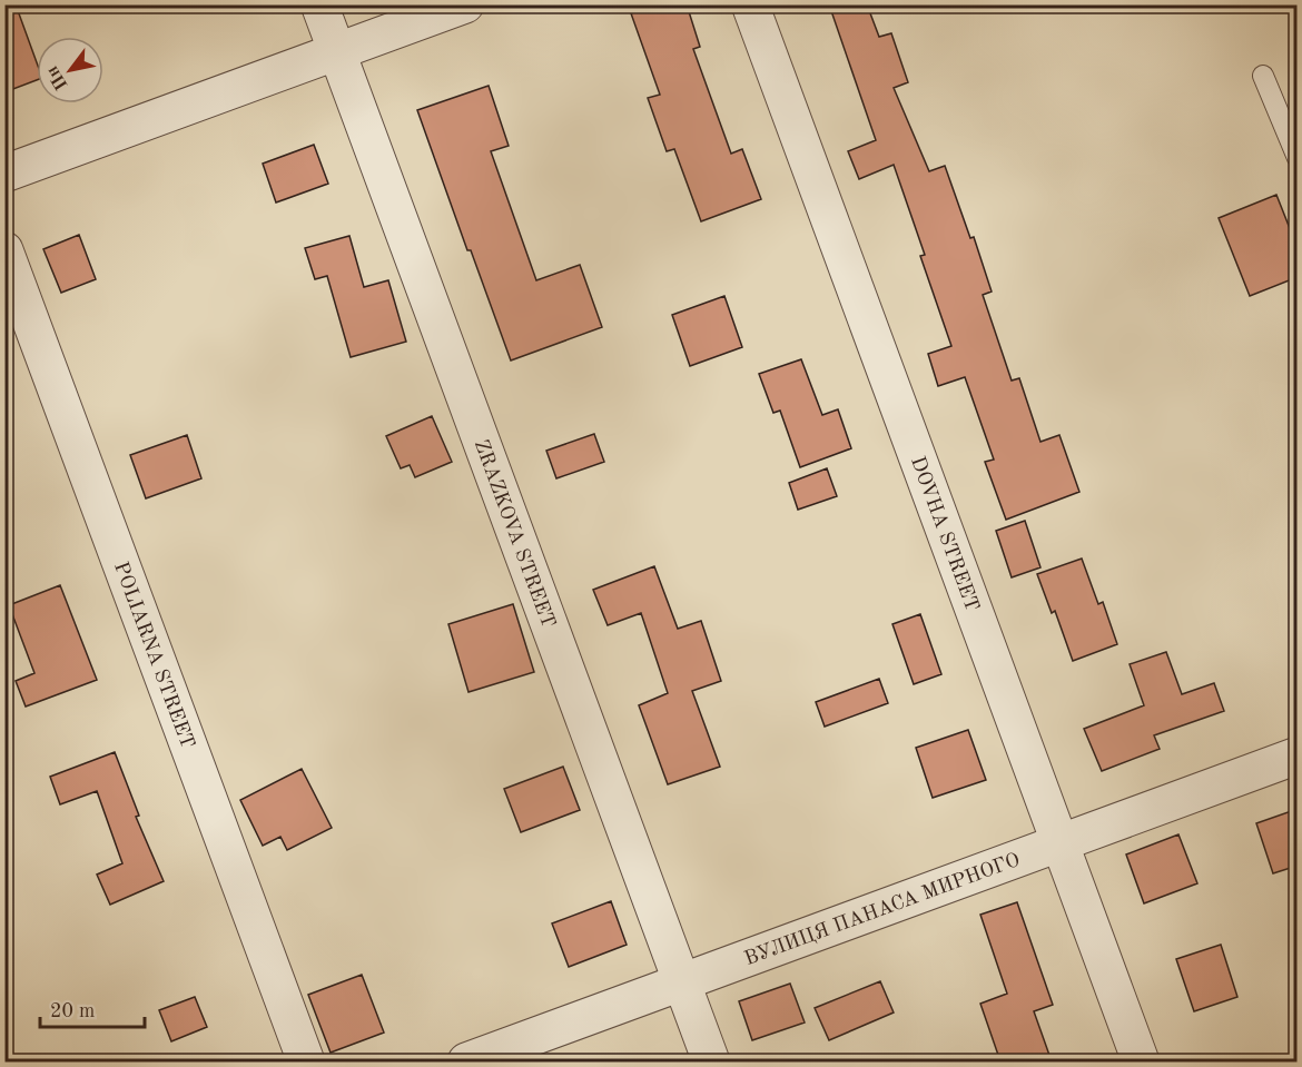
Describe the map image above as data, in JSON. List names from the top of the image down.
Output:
{
  "streets": {
    "street": [
      "ZRAZKOVA STREET",
      "DOVHA STREET",
      "POLIARNA STREET",
      "ВУЛИЦЯ ПАНАСА МИРНОГО"
    ]
  },
  "crossings": [
    ["ZRAZKOVA STREET", "ВУЛИЦЯ ПАНАСА МИРНОГО"],
    ["DOVHA STREET", "ВУЛИЦЯ ПАНАСА МИРНОГО"]
  ],
  "scale_bar": "20 m",
  "north": "bottom left"
}
